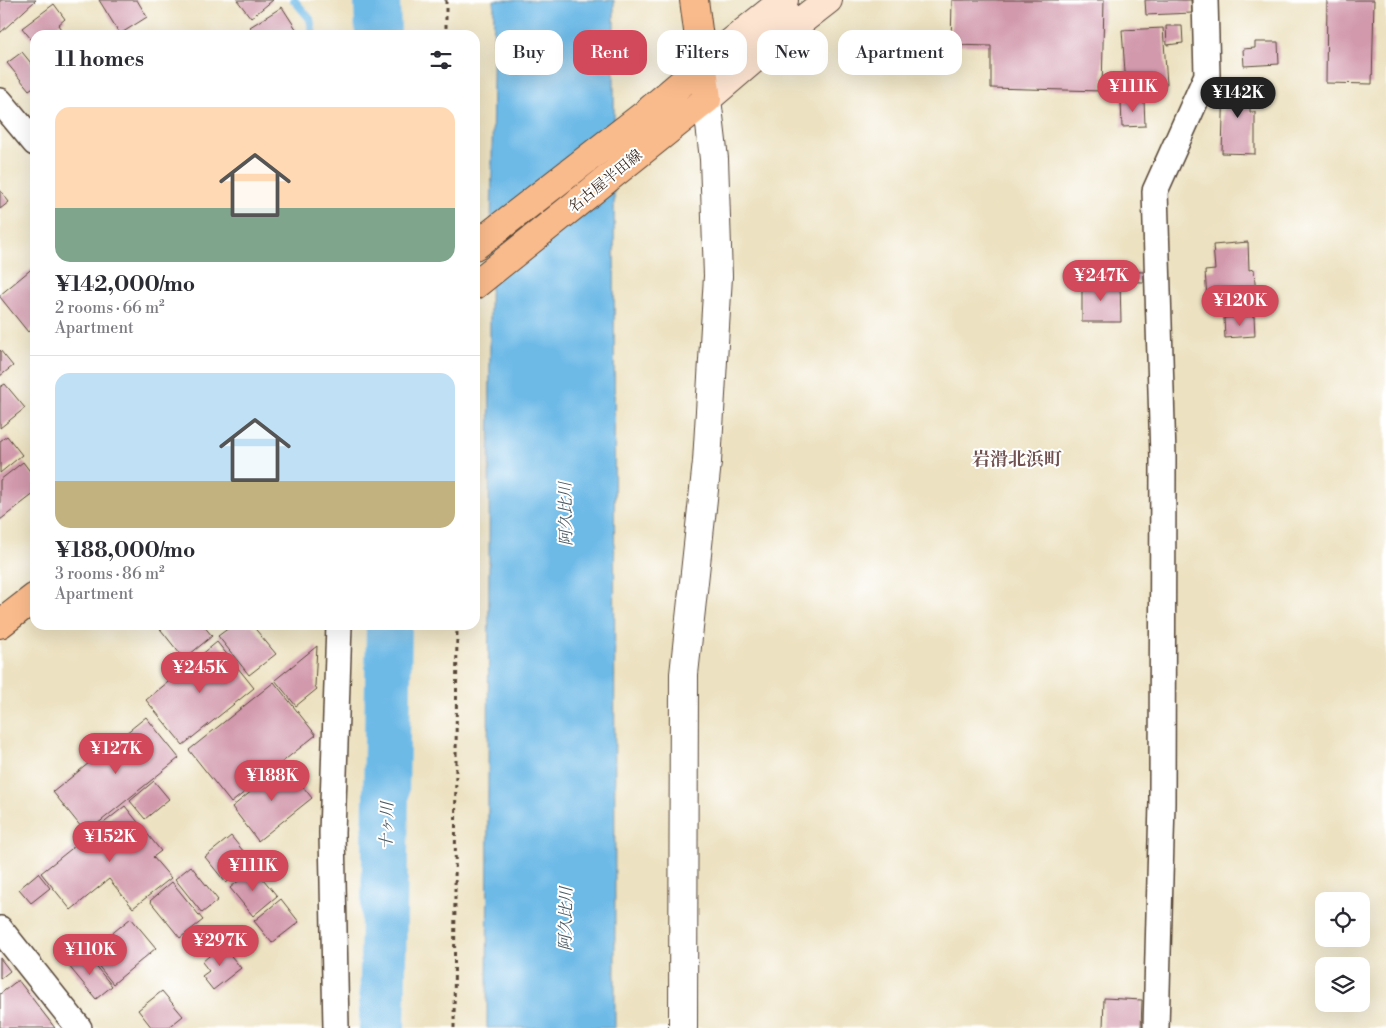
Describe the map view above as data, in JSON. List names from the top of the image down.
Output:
{
  "streets": {
    "main road": ["名古屋半田線"]
  },
  "districts": ["岩滑北浜町"],
  "water": ["阿久比川", "十ヶ川"],
  "page": {
    "chip": [
      "Buy",
      "Rent",
      "Filters",
      "New",
      "Apartment"
    ],
    "heading": "11 homes",
    "price": [
      "¥111K",
      "¥142K",
      "¥247K",
      "¥120K",
      "¥245K",
      "¥127K",
      "¥188K",
      "¥152K",
      "¥111K",
      "¥297K",
      "¥110K"
    ],
    "list": [
      {
        "name": "¥142,000/mo",
        "note": "2 rooms · 66 m² · Apartment"
      },
      {
        "name": "¥188,000/mo",
        "note": "3 rooms · 86 m² · Apartment"
      }
    ]
  }
}
